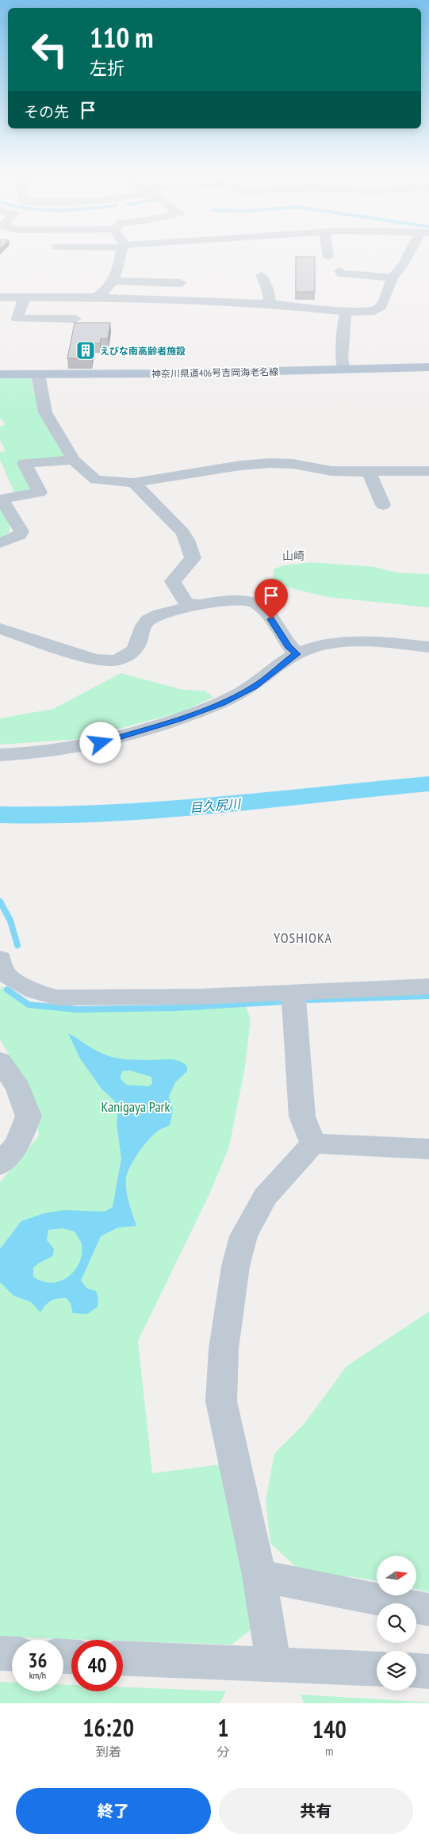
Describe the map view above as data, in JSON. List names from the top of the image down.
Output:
{
  "streets": {
    "main road": ["神奈川県道406号吉岡海老名線"]
  },
  "districts": ["山崎", "YOSHIOKA"],
  "water": ["目久尻川"],
  "parks": ["Kanigaya Park"],
  "places": {
    "building": ["えびな南高齢者施設"]
  },
  "north": "right",
  "page": {
    "turn": ["110 m", "左折"],
    "then": "その先",
    "speed": "36 km/h",
    "limit": "40",
    "eta": [
      "16:20",
      "到着",
      "1",
      "分",
      "140",
      "m"
    ],
    "buttons": ["終了", "共有"]
  }
}
